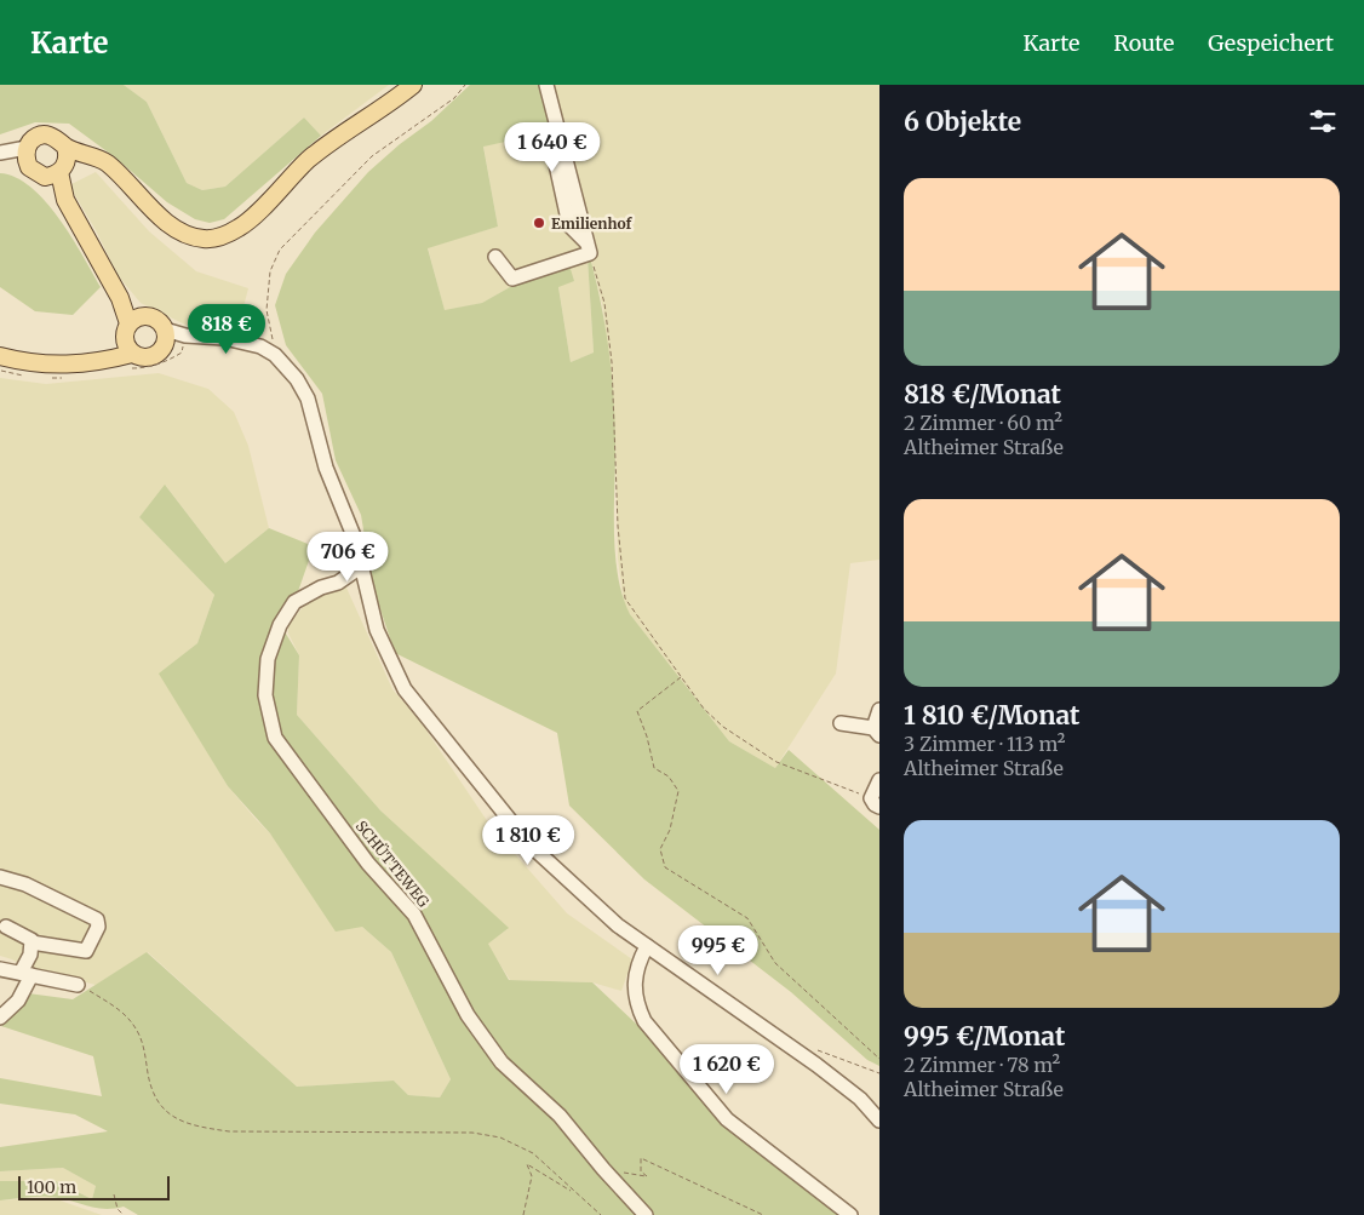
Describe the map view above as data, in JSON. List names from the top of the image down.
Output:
{
  "streets": {
    "street": ["SCHÜTTEWEG"]
  },
  "places": ["Emilienhof"],
  "scale_bar": "100 m",
  "page": {
    "header": "Karte",
    "nav": ["Karte", "Route", "Gespeichert"],
    "heading": "6 Objekte",
    "price": [
      "1 640 €",
      "818 €",
      "706 €",
      "1 810 €",
      "995 €",
      "1 620 €"
    ],
    "list": [
      {
        "name": "818 €/Monat",
        "note": "2 Zimmer · 60 m² · Altheimer Straße"
      },
      {
        "name": "1 810 €/Monat",
        "note": "3 Zimmer · 113 m² · Altheimer Straße"
      },
      {
        "name": "995 €/Monat",
        "note": "2 Zimmer · 78 m² · Altheimer Straße"
      }
    ],
    "scale": "100 m"
  }
}
